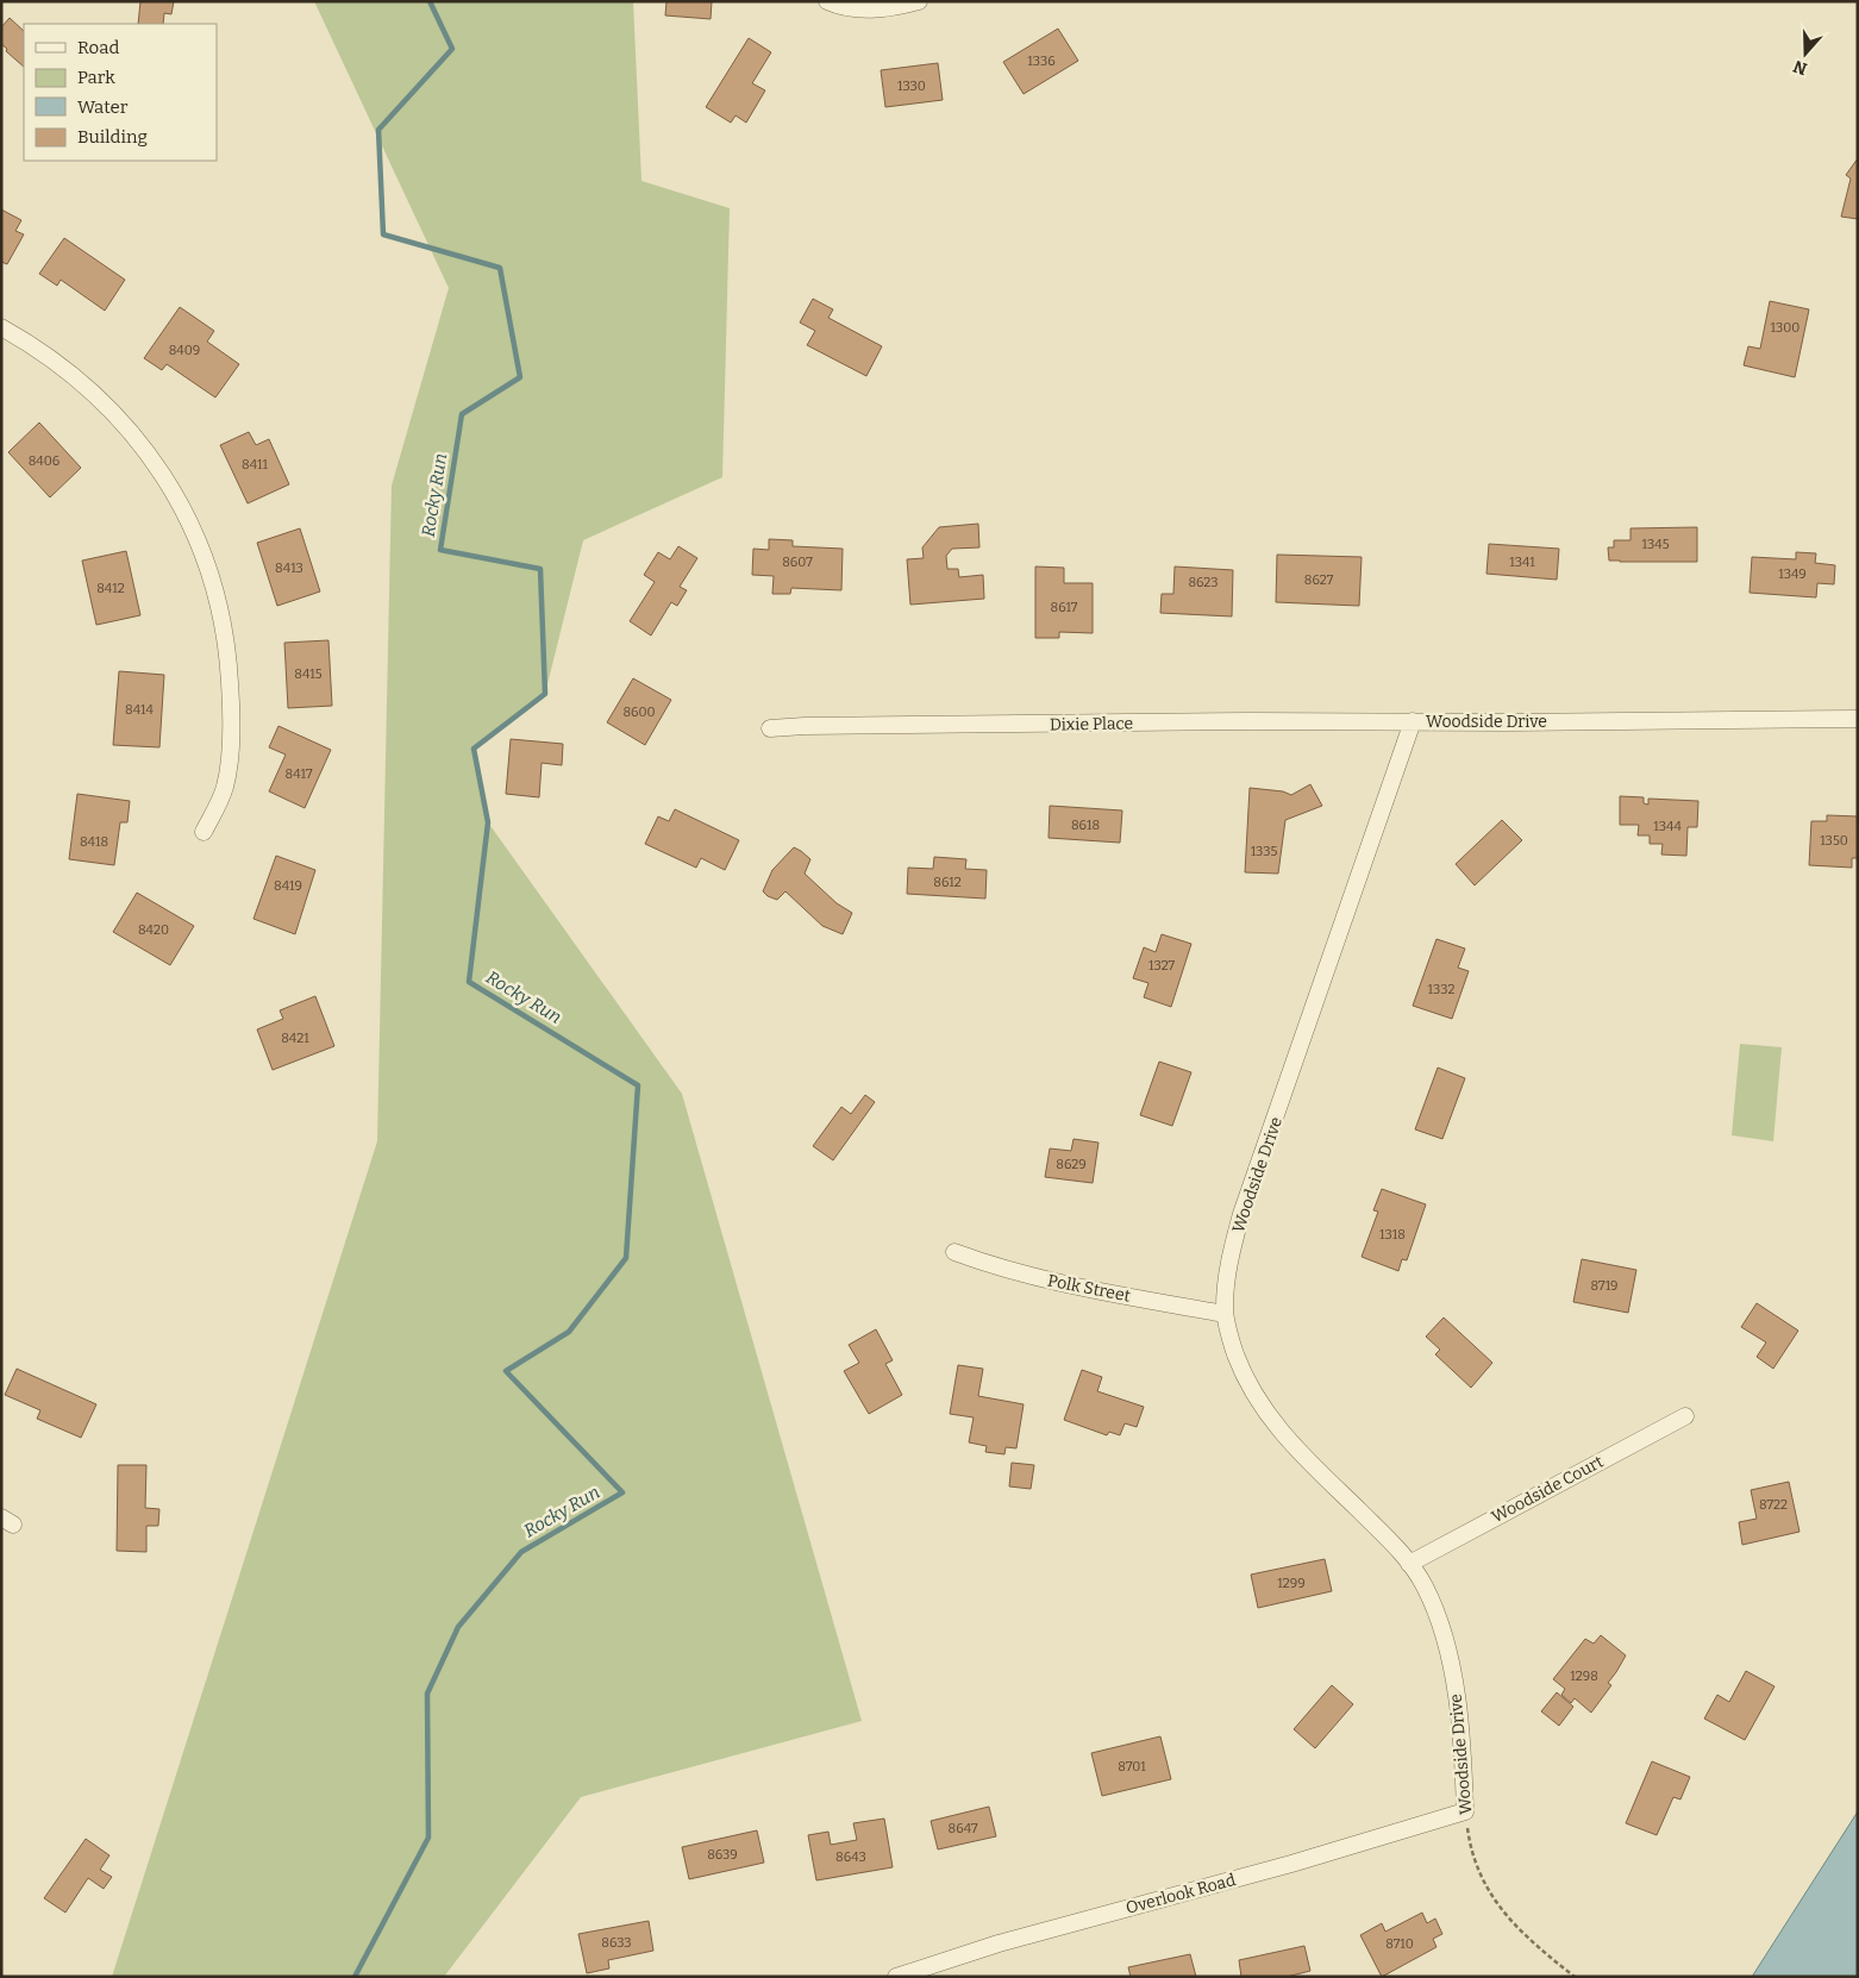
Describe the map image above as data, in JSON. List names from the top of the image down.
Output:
{
  "streets": {
    "street": [
      "Woodside Drive",
      "Dixie Place",
      "Polk Street",
      "Woodside Court",
      "Overlook Road"
    ]
  },
  "crossings": [
    ["Woodside Drive", "Dixie Place"],
    ["Woodside Drive", "Polk Street"],
    ["Woodside Drive", "Woodside Court"],
    ["Woodside Drive", "Overlook Road"]
  ],
  "water": ["Rocky Run"],
  "house_numbers": [
    "1336",
    "1330",
    "1300",
    "8409",
    "8406",
    "8411",
    "1345",
    "8607",
    "1341",
    "8413",
    "1349",
    "8627",
    "8623",
    "8412",
    "8617",
    "8415",
    "8414",
    "8600",
    "8417",
    "8618",
    "1344",
    "1350",
    "8418",
    "1335",
    "8612",
    "8419",
    "8420",
    "1327",
    "1332",
    "8421",
    "8629",
    "1318",
    "8719",
    "8722",
    "1299",
    "1298",
    "8701",
    "8647",
    "8639",
    "8643",
    "8633",
    "8710"
  ],
  "legend": [
    "Road",
    "Park",
    "Water",
    "Building"
  ],
  "north": "bottom"
}
